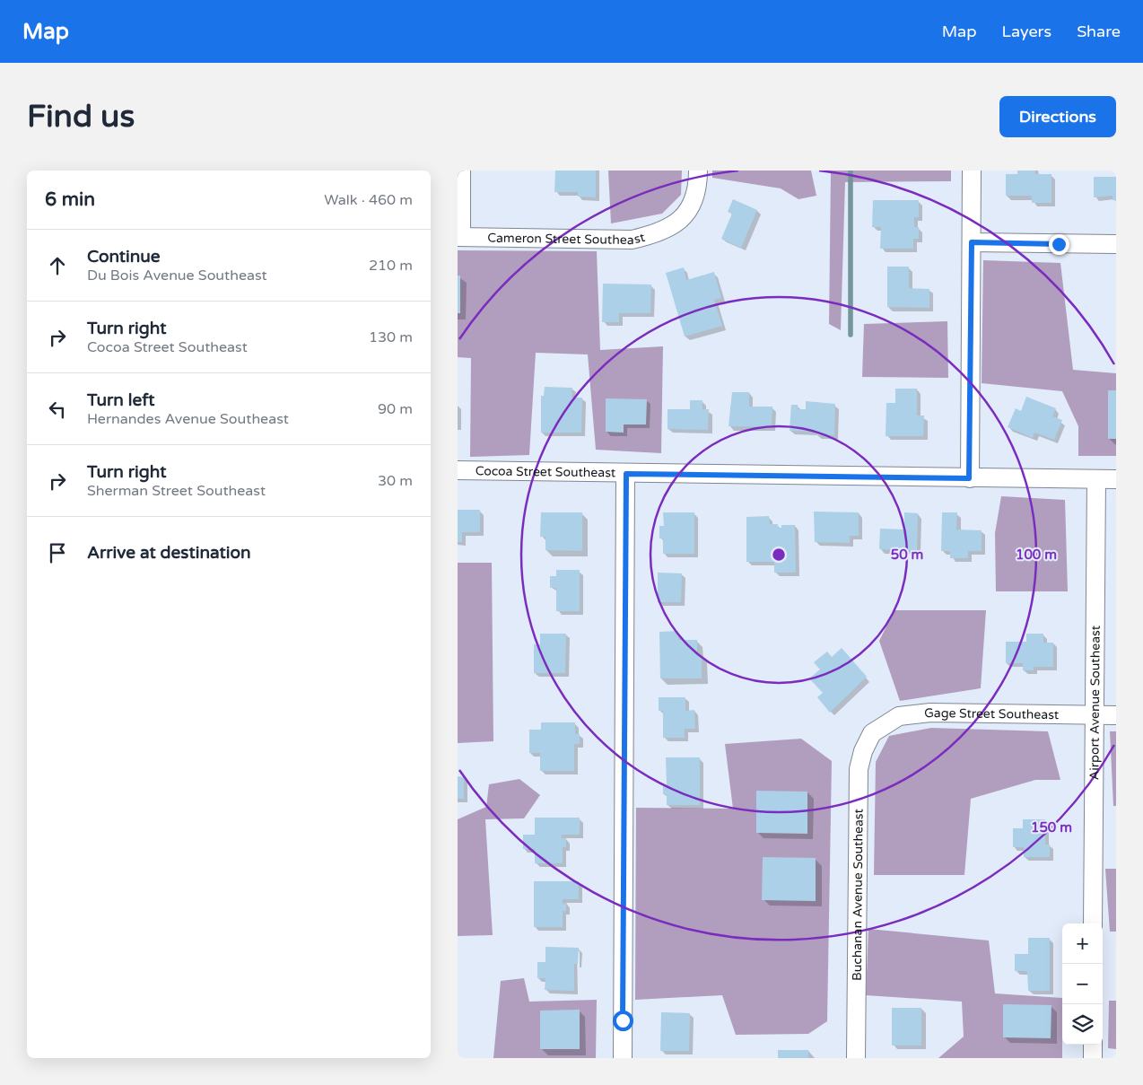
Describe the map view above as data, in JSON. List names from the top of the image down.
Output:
{
  "streets": {
    "street": [
      "Cameron Street Southeast",
      "Cocoa Street Southeast",
      "Airport Avenue Southeast",
      "Gage Street Southeast",
      "Buchanan Avenue Southeast"
    ]
  },
  "crossings": [
    ["Cocoa Street Southeast", "Airport Avenue Southeast"],
    ["Airport Avenue Southeast", "Gage Street Southeast"],
    ["Gage Street Southeast", "Buchanan Avenue Southeast"]
  ],
  "page": {
    "header": "Map",
    "nav": ["Map", "Layers", "Share"],
    "buttons": "Directions",
    "title": "Find us",
    "heading": ["6 min", "Walk · 460 m"],
    "list": [
      ["Continue", "Du Bois Avenue Southeast", "210 m"],
      ["Turn right", "Cocoa Street Southeast", "130 m"],
      ["Turn left", "Hernandes Avenue Southeast", "90 m"],
      ["Turn right", "Sherman Street Southeast", "30 m"],
      "Arrive at destination"
    ],
    "map_buttons": ["+", "−"]
  },
  "rings": ["50 m", "100 m", "150 m"]
}
